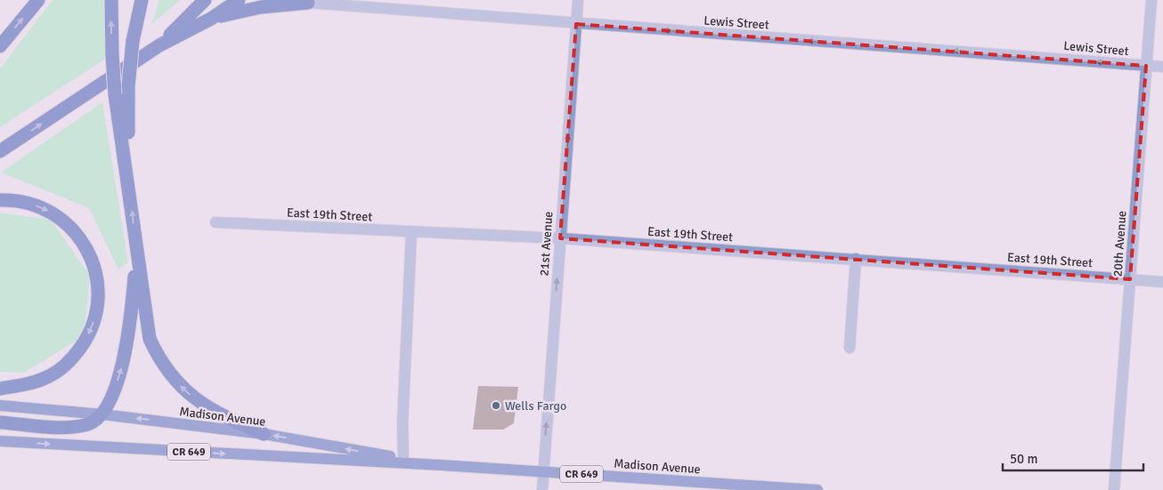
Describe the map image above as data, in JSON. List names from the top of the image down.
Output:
{
  "streets": {
    "main road": ["Madison Avenue", "CR 649"],
    "street": [
      "Lewis Street",
      "East 19th Street",
      "21st Avenue",
      "20th Avenue"
    ]
  },
  "crossings": [
    ["Lewis Street", "21st Avenue"],
    ["Lewis Street", "20th Avenue"],
    ["East 19th Street", "21st Avenue"],
    ["East 19th Street", "20th Avenue"],
    ["21st Avenue", "Madison Avenue"]
  ],
  "one_way": ["Lewis Street", "21st Avenue"],
  "places": ["Wells Fargo"],
  "scale_bar": "50 m"
}
